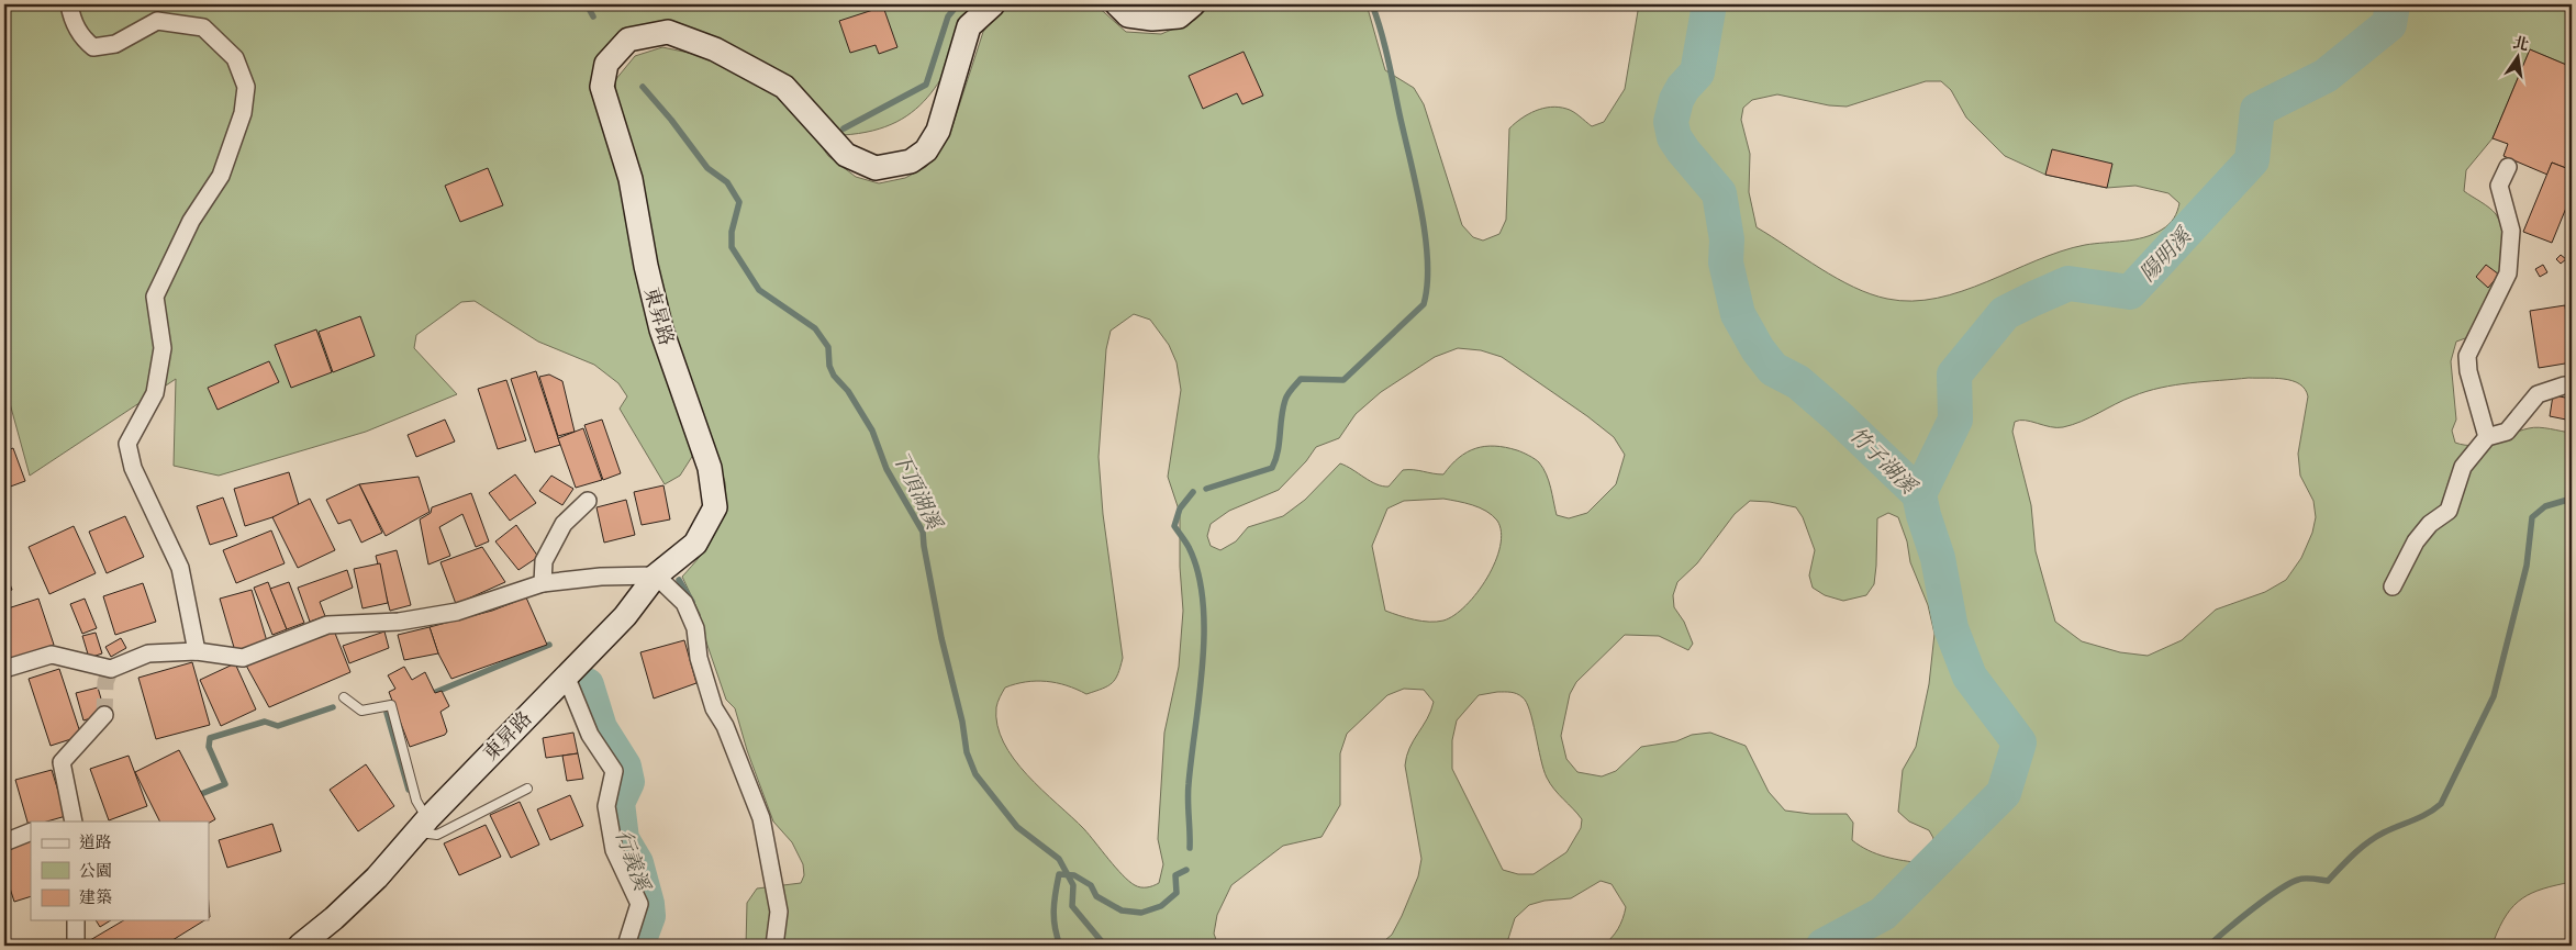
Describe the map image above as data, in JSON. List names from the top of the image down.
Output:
{
  "streets": {
    "street": ["東昇路"]
  },
  "water": [
    "陽明溪",
    "竹子湖溪",
    "下頂湖溪",
    "行義溪"
  ],
  "legend": ["道路", "公園", "建築"],
  "north": "top"
}
